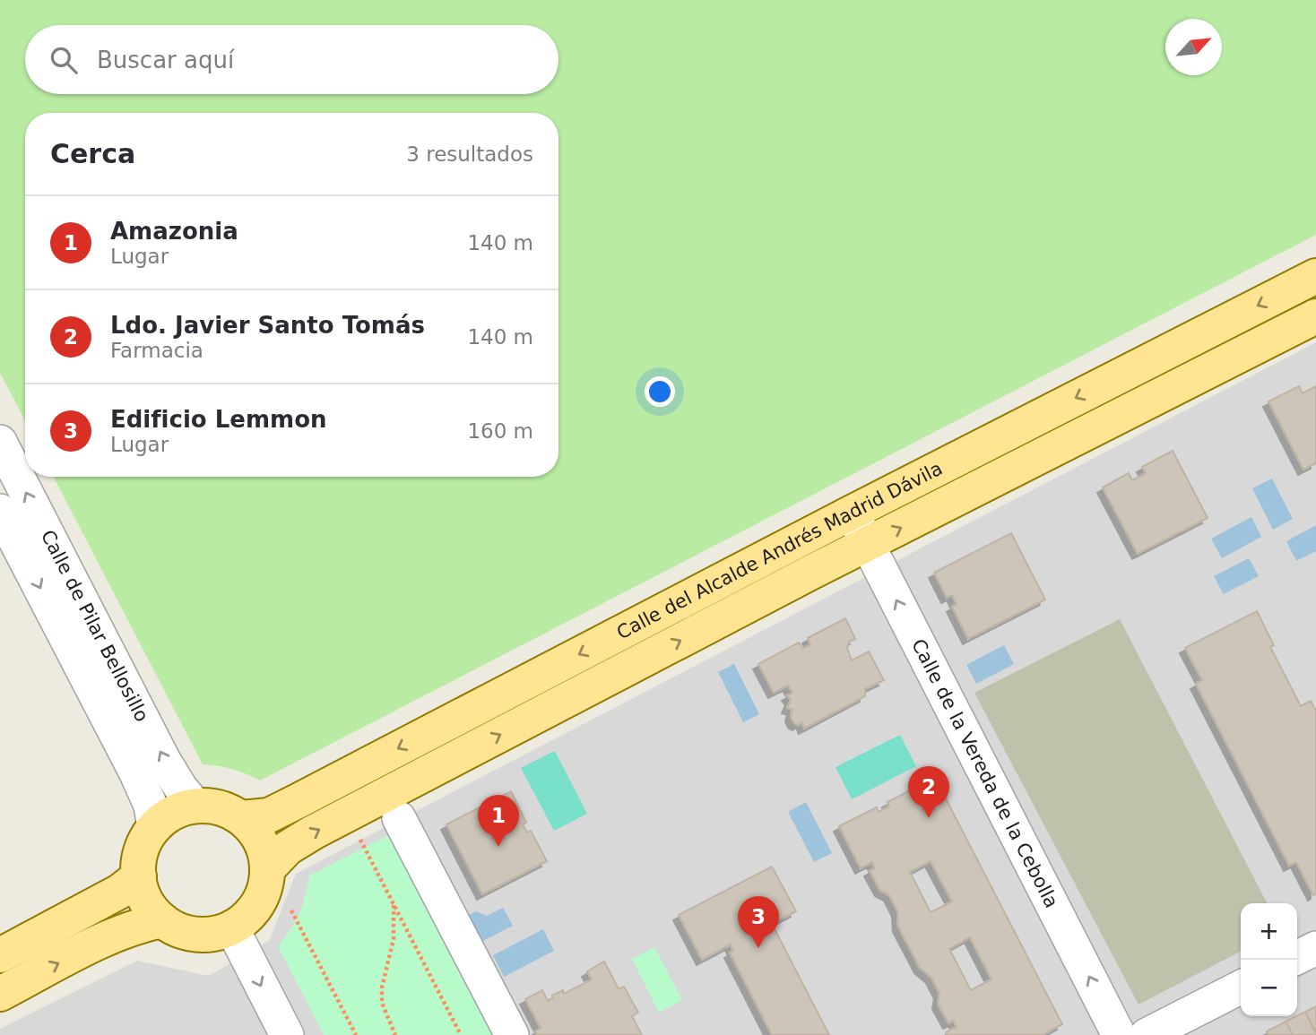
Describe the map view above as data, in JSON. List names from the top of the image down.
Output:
{
  "streets": {
    "main road": ["Calle del Alcalde Andrés Madrid Dávila"],
    "street": ["Calle de Pilar Bellosillo", "Calle de la Vereda de la Cebolla"]
  },
  "crossings": [
    ["Calle del Alcalde Andrés Madrid Dávila", "Calle de Pilar Bellosillo"],
    ["Calle del Alcalde Andrés Madrid Dávila", "Calle de la Vereda de la Cebolla"]
  ],
  "one_way": ["Calle de la Vereda de la Cebolla"],
  "north": "top right",
  "page": {
    "search": "Buscar aquí",
    "heading": ["Cerca", "3 resultados"],
    "list": [
      {
        "mark": "1",
        "name": "Amazonia",
        "note": "Lugar",
        "value": "140 m"
      },
      {
        "mark": "2",
        "name": "Ldo. Javier Santo Tomás",
        "note": "Farmacia",
        "value": "140 m"
      },
      {
        "mark": "3",
        "name": "Edificio Lemmon",
        "note": "Lugar",
        "value": "160 m"
      }
    ],
    "pins": ["2", "1", "3"],
    "map_buttons": ["+", "−"]
  }
}
